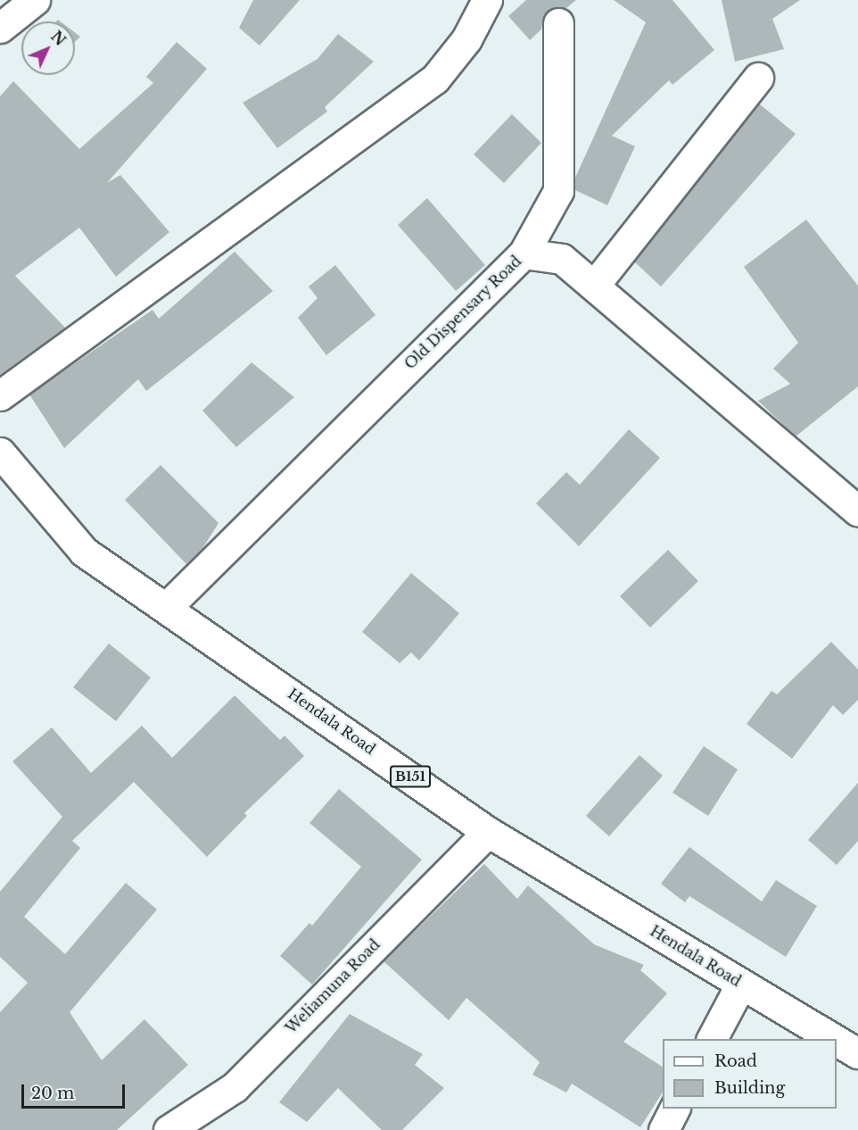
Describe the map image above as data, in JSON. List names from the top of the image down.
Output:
{
  "streets": {
    "street": [
      "Old Dispensary Road",
      "Hendala Road",
      "B151",
      "Weliamuna Road"
    ]
  },
  "crossings": [
    ["Old Dispensary Road", "Hendala Road"],
    ["Hendala Road", "Weliamuna Road"]
  ],
  "legend": ["Road", "Building"],
  "scale_bar": "20 m",
  "north": "top right"
}
